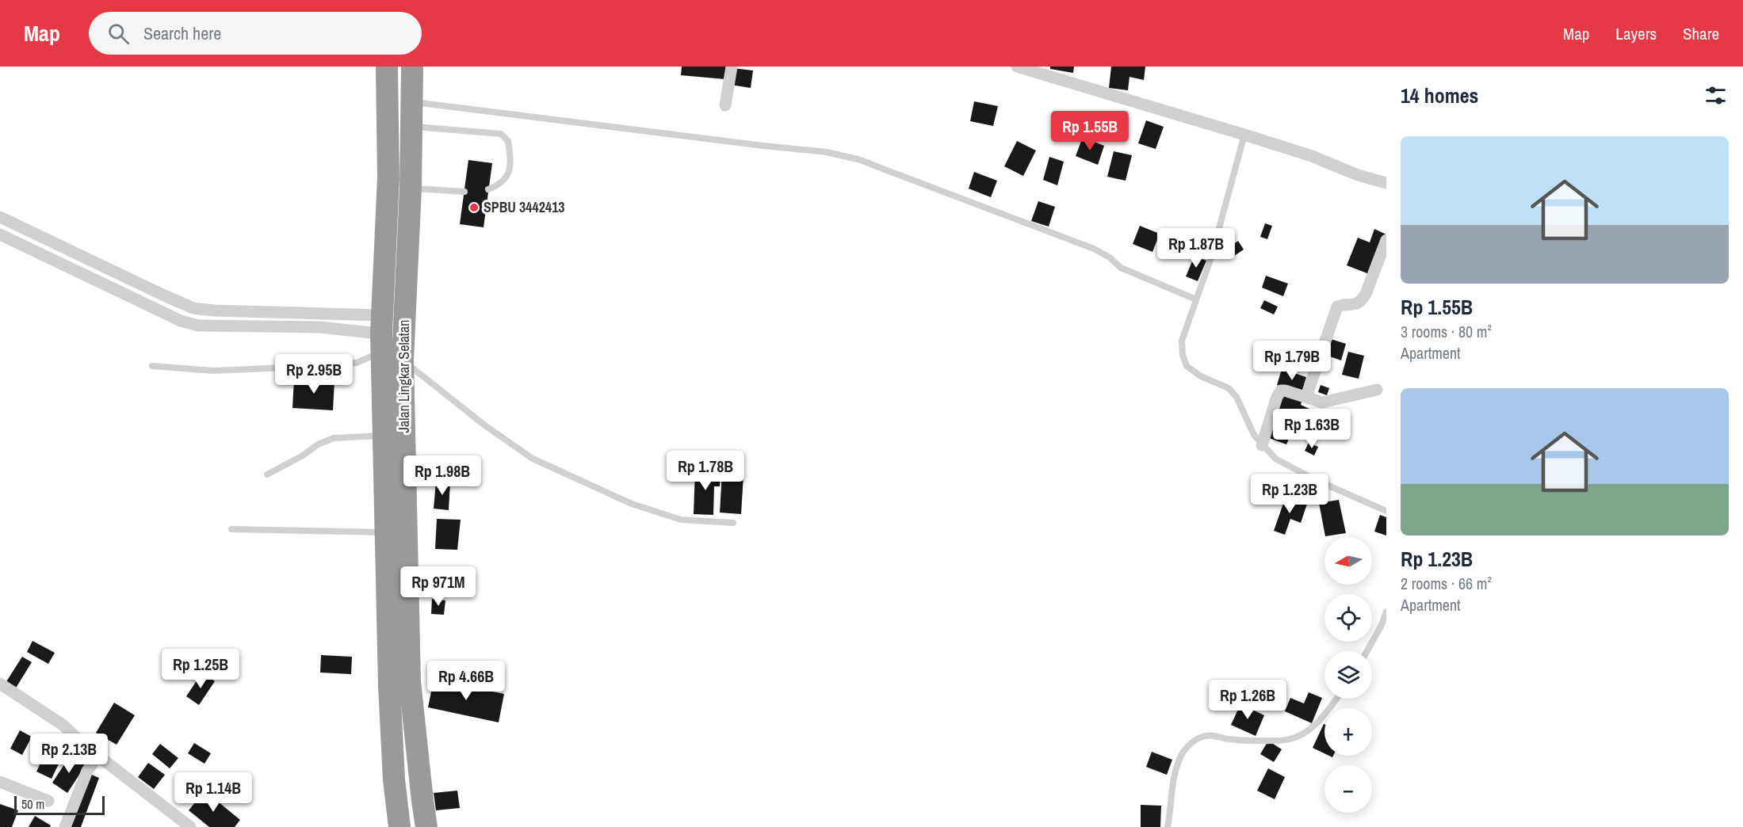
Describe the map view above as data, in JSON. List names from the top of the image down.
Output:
{
  "streets": {
    "highway": ["Jalan Lingkar Selatan"]
  },
  "places": ["SPBU 3442413"],
  "scale_bar": "50 m",
  "north": "left",
  "page": {
    "header": "Map",
    "search": "Search here",
    "nav": ["Map", "Layers", "Share"],
    "heading": "14 homes",
    "price": [
      "Rp 1.55B",
      "Rp 1.87B",
      "Rp 1.79B",
      "Rp 2.95B",
      "Rp 1.63B",
      "Rp 1.78B",
      "Rp 1.98B",
      "Rp 1.23B",
      "Rp 971M",
      "Rp 1.25B",
      "Rp 4.66B",
      "Rp 1.26B",
      "Rp 2.13B",
      "Rp 1.14B"
    ],
    "list": [
      {
        "name": "Rp 1.55B",
        "note": "3 rooms · 80 m² · Apartment"
      },
      {
        "name": "Rp 1.23B",
        "note": "2 rooms · 66 m² · Apartment"
      }
    ],
    "map_buttons": ["+", "−"],
    "scale": "50 m"
  }
}
